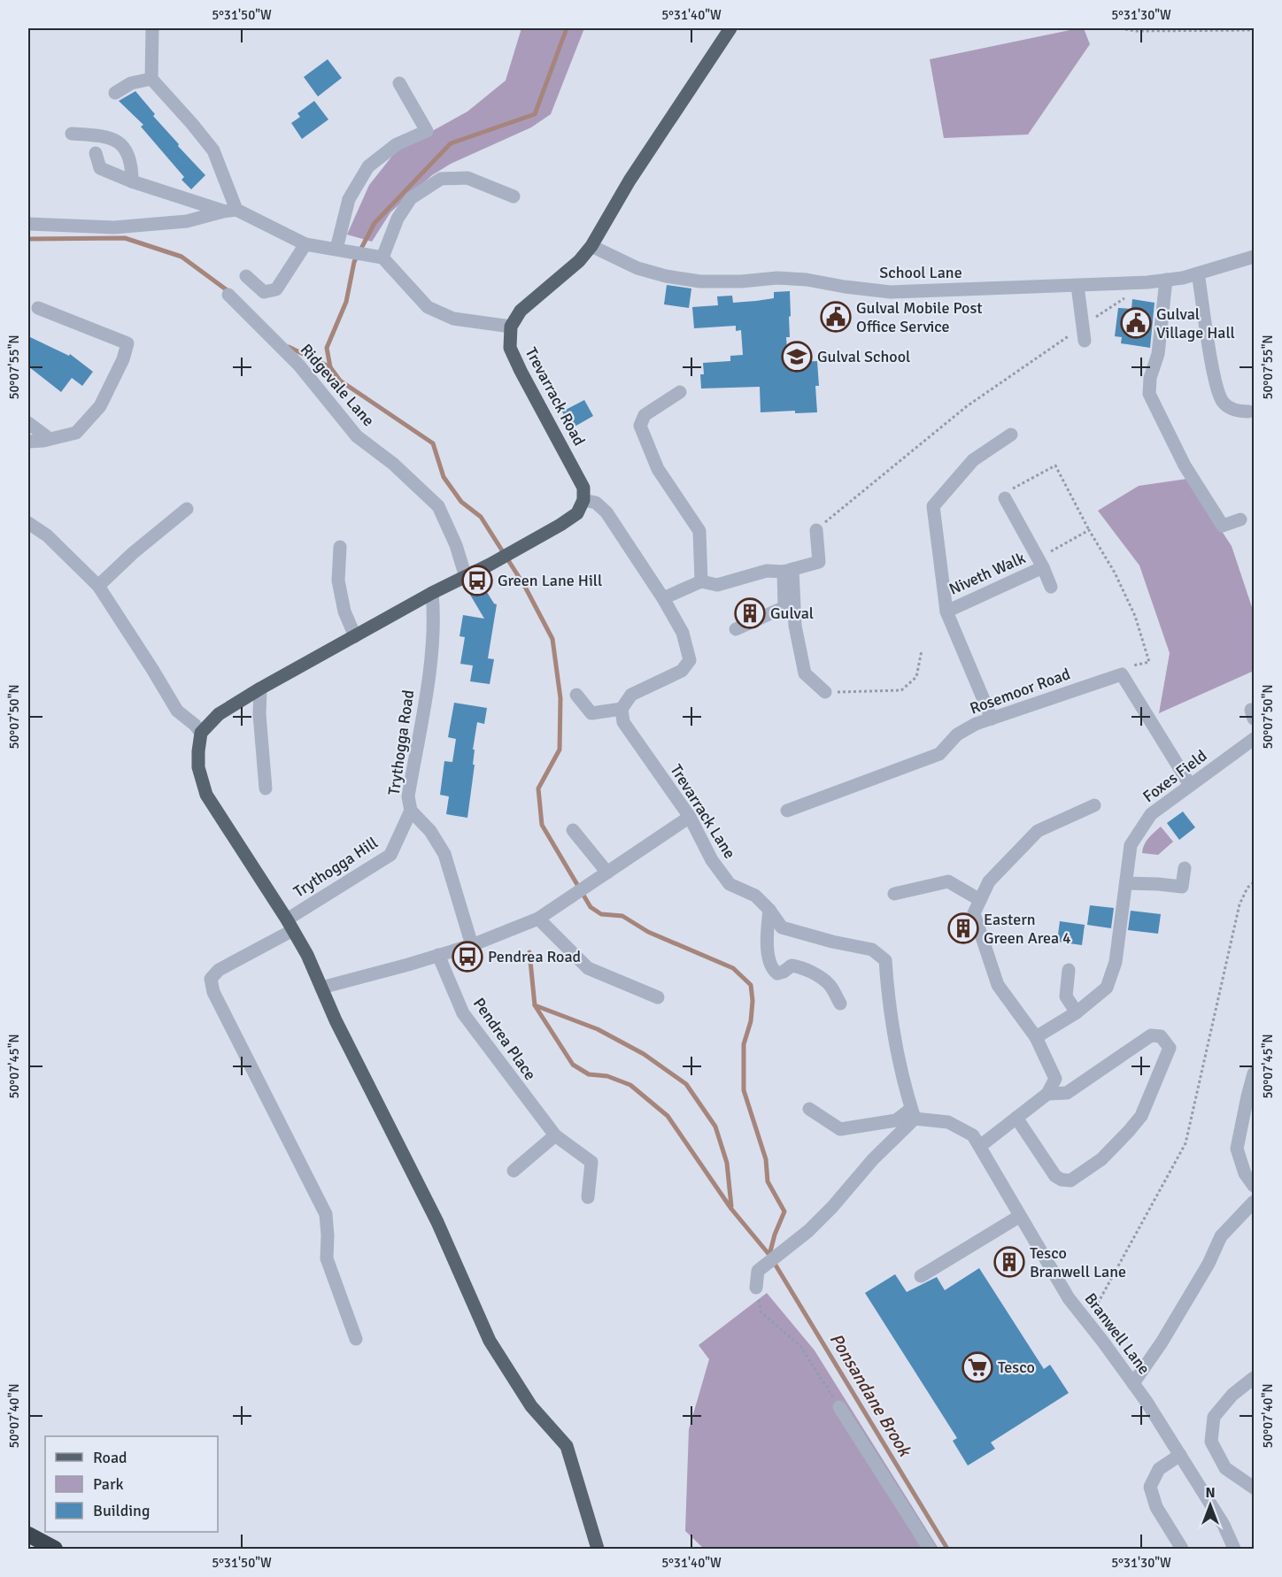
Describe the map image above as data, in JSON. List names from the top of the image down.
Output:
{
  "streets": {
    "main road": ["Trevarrack Road"],
    "street": [
      "School Lane",
      "Ridgevale Lane",
      "Niveth Walk",
      "Rosemoor Road",
      "Trythogga Road",
      "Foxes Field",
      "Trevarrack Lane",
      "Trythogga Hill",
      "Pendrea Place",
      "Branwell Lane"
    ]
  },
  "crossings": [
    ["Trythogga Road", "Trythogga Hill"],
    ["Trevarrack Lane", "Branwell Lane"]
  ],
  "water": ["Ponsandane Brook"],
  "places": {
    "public building": ["Gulval Mobile Post Office Service", "Gulval Village Hall"],
    "school or university": ["Gulval School"],
    "bus stop": ["Green Lane Hill", "Pendrea Road"],
    "building": ["Gulval", "Eastern Green Area 4", "Tesco Branwell Lane"],
    "supermarket": ["Tesco"]
  },
  "legend": ["Road", "Park", "Building"],
  "north": "top",
  "coordinates": [
    "5°31'50\"W",
    "5°31'40\"W",
    "5°31'30\"W",
    "50°07'55\"N",
    "50°07'50\"N",
    "50°07'45\"N",
    "50°07'40\"N"
  ]
}
